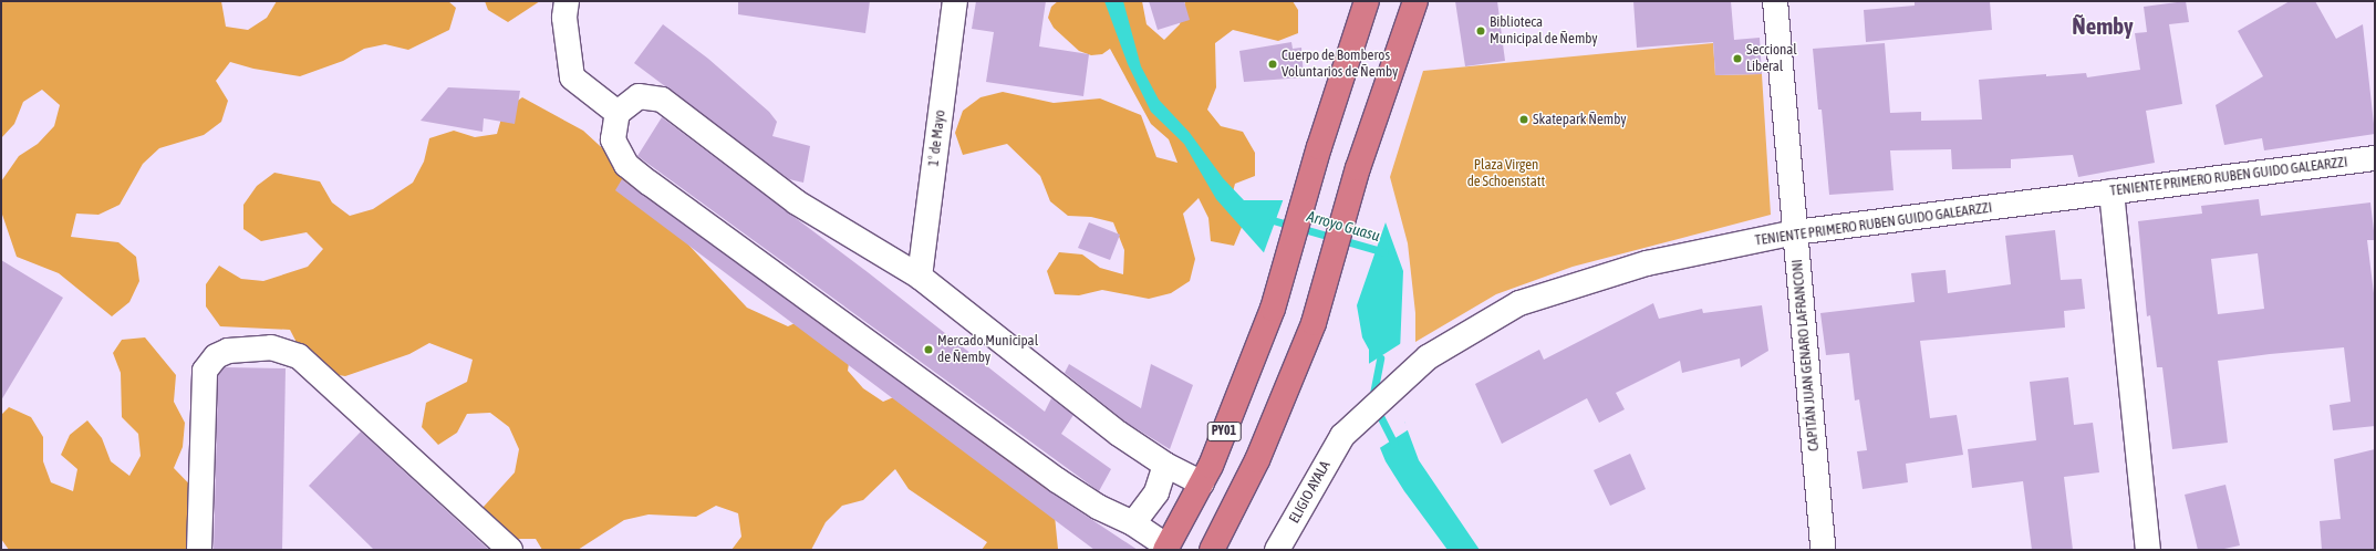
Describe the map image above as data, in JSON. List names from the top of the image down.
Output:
{
  "streets": {
    "highway": ["PY01"],
    "street": [
      "1º de Mayo",
      "TENIENTE PRIMERO RUBEN GUIDO GALEARZZI",
      "CAPITÁN JUAN GENARO LAFRANCONI",
      "ELIGIO AYALA"
    ]
  },
  "crossings": [
    ["TENIENTE PRIMERO RUBEN GUIDO GALEARZZI", "CAPITÁN JUAN GENARO LAFRANCONI"],
    ["TENIENTE PRIMERO RUBEN GUIDO GALEARZZI", "ELIGIO AYALA"]
  ],
  "districts": ["Ñemby"],
  "water": ["Arroyo Guasu"],
  "parks": ["Plaza Virgen de Schoenstatt"],
  "places": [
    "Biblioteca Municipal de Ñemby",
    "Seccional Liberal",
    "Cuerpo de Bomberos Voluntarios de Ñemby",
    "Skatepark Ñemby",
    "Mercado Municipal de Ñemby"
  ]
}
